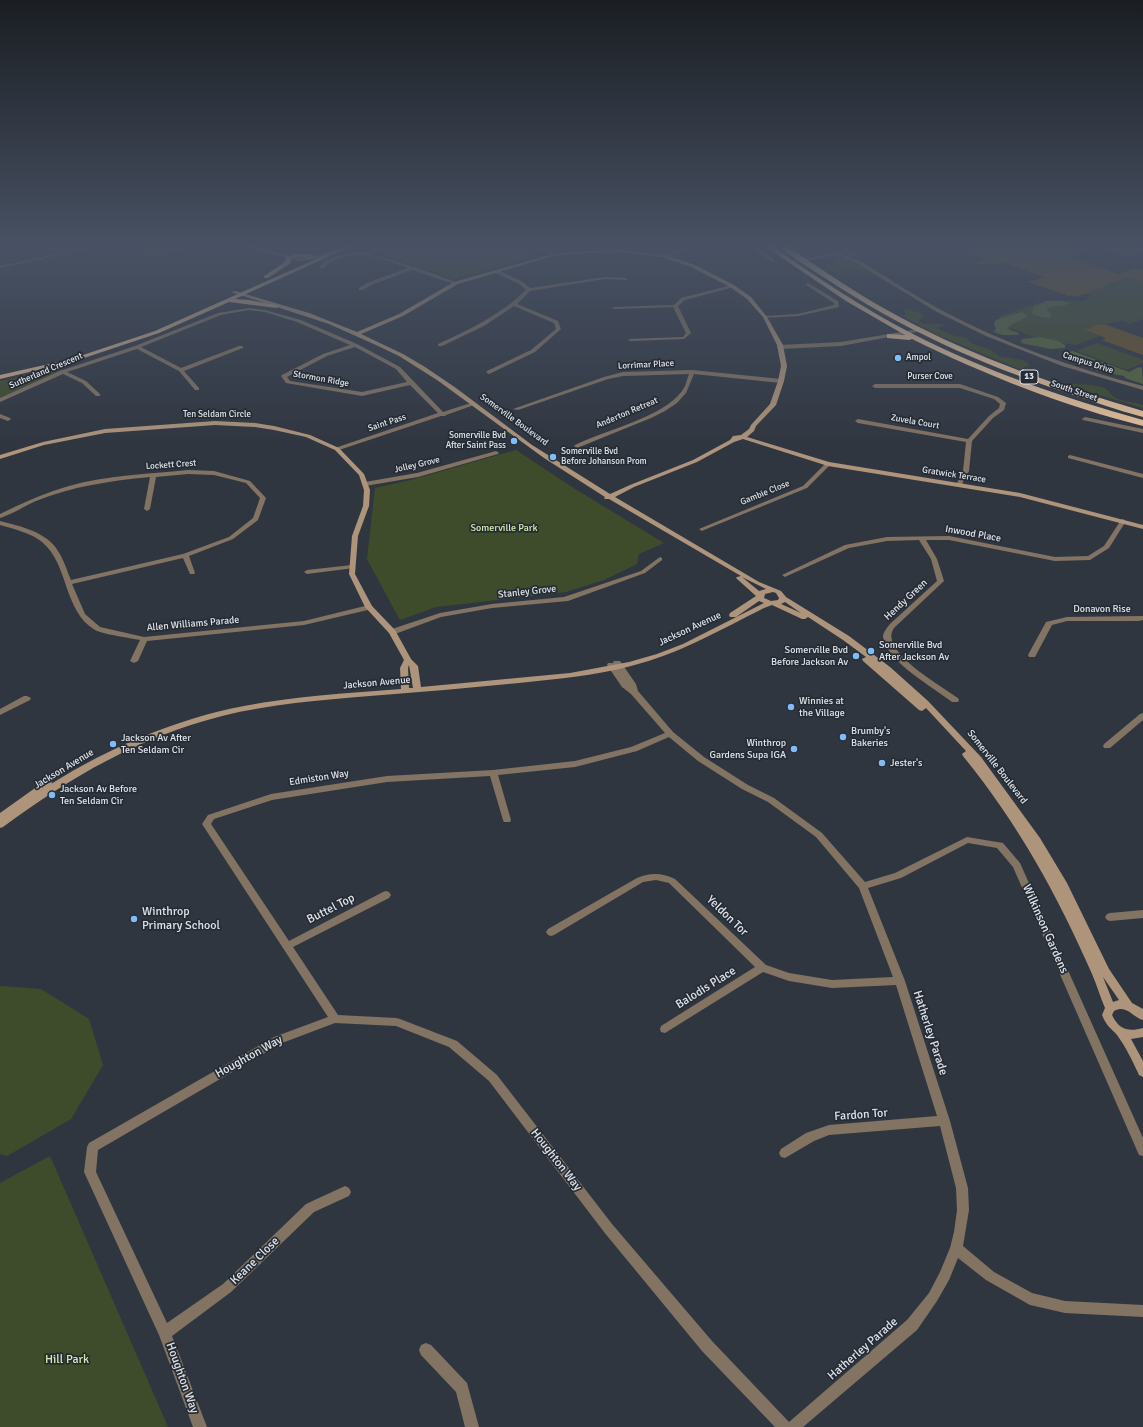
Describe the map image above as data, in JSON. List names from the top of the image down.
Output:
{
  "streets": {
    "highway": ["13", "South Street"],
    "street": [
      "Campus Drive",
      "Lorrimar Place",
      "Sutherland Crescent",
      "Purser Cove",
      "Stormon Ridge",
      "Anderton Retreat",
      "Ten Seldam Circle",
      "Somerville Boulevard",
      "Zuvela Court",
      "Saint Pass",
      "Lockett Crest",
      "Jolley Grove",
      "Gratwick Terrace",
      "Gambie Close",
      "Inwood Place",
      "Stanley Grove",
      "Hendy Green",
      "Donavon Rise",
      "Allen Williams Parade",
      "Jackson Avenue",
      "Edmiston Way",
      "Buttel Top",
      "Yeldon Tor",
      "Wilkinson Gardens",
      "Balodis Place",
      "Hatherley Parade",
      "Houghton Way",
      "Fardon Tor",
      "Keane Close"
    ]
  },
  "crossings": [
    ["Lorrimar Place", "Anderton Retreat"],
    ["Sutherland Crescent", "Stormon Ridge"],
    ["Sutherland Crescent", "Saint Pass"],
    ["Purser Cove", "Zuvela Court"],
    ["Ten Seldam Circle", "Saint Pass"],
    ["Ten Seldam Circle", "Jolley Grove"],
    ["Ten Seldam Circle", "Stanley Grove"],
    ["Ten Seldam Circle", "Allen Williams Parade"],
    ["Ten Seldam Circle", "Jackson Avenue"],
    ["Somerville Boulevard", "Saint Pass"],
    ["Somerville Boulevard", "Jackson Avenue"],
    ["Lockett Crest", "Allen Williams Parade"],
    ["Gratwick Terrace", "Gambie Close"],
    ["Gratwick Terrace", "Inwood Place"],
    ["Inwood Place", "Hendy Green"],
    ["Jackson Avenue", "Hatherley Parade"],
    ["Edmiston Way", "Buttel Top"],
    ["Edmiston Way", "Hatherley Parade"],
    ["Edmiston Way", "Houghton Way"],
    ["Yeldon Tor", "Balodis Place"],
    ["Yeldon Tor", "Hatherley Parade"],
    ["Wilkinson Gardens", "Hatherley Parade"],
    ["Hatherley Parade", "Fardon Tor"],
    ["Houghton Way", "Keane Close"]
  ],
  "parks": ["Somerville Park", "Hill Park"],
  "places": [
    "Ampol",
    "Somerville Bvd After Saint Pass",
    "Somerville Bvd Before Johanson Prom",
    "Somerville Bvd After Jackson Av",
    "Somerville Bvd Before Jackson Av",
    "Winnies at the Village",
    "Brumby's Bakeries",
    "Jackson Av After Ten Seldam Cir",
    "Winthrop Gardens Supa IGA",
    "Jester's",
    "Jackson Av Before Ten Seldam Cir",
    "Winthrop Primary School"
  ]
}
